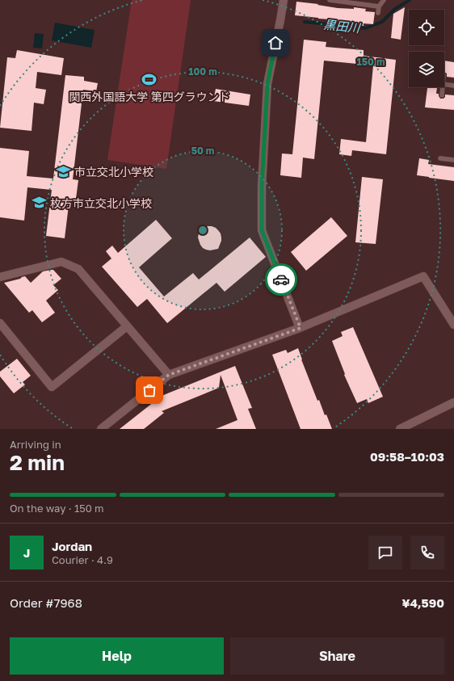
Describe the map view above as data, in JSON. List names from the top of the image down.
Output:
{
  "water": ["黒田川"],
  "places": {
    "sports": ["関西外国語大学 第四グラウンド"],
    "school or university": ["市立交北小学校", "枚方市立交北小学校"]
  },
  "page": {
    "heading": ["2 min", "Arriving in", "09:58–10:03"],
    "panel": [
      "Jordan",
      "Courier · 4.9",
      "Order #7968",
      "¥4,590"
    ],
    "bar": "On the way · 150 m",
    "round": "J",
    "buttons": ["Help", "Share"]
  },
  "rings": ["150 m", "100 m", "50 m"]
}
